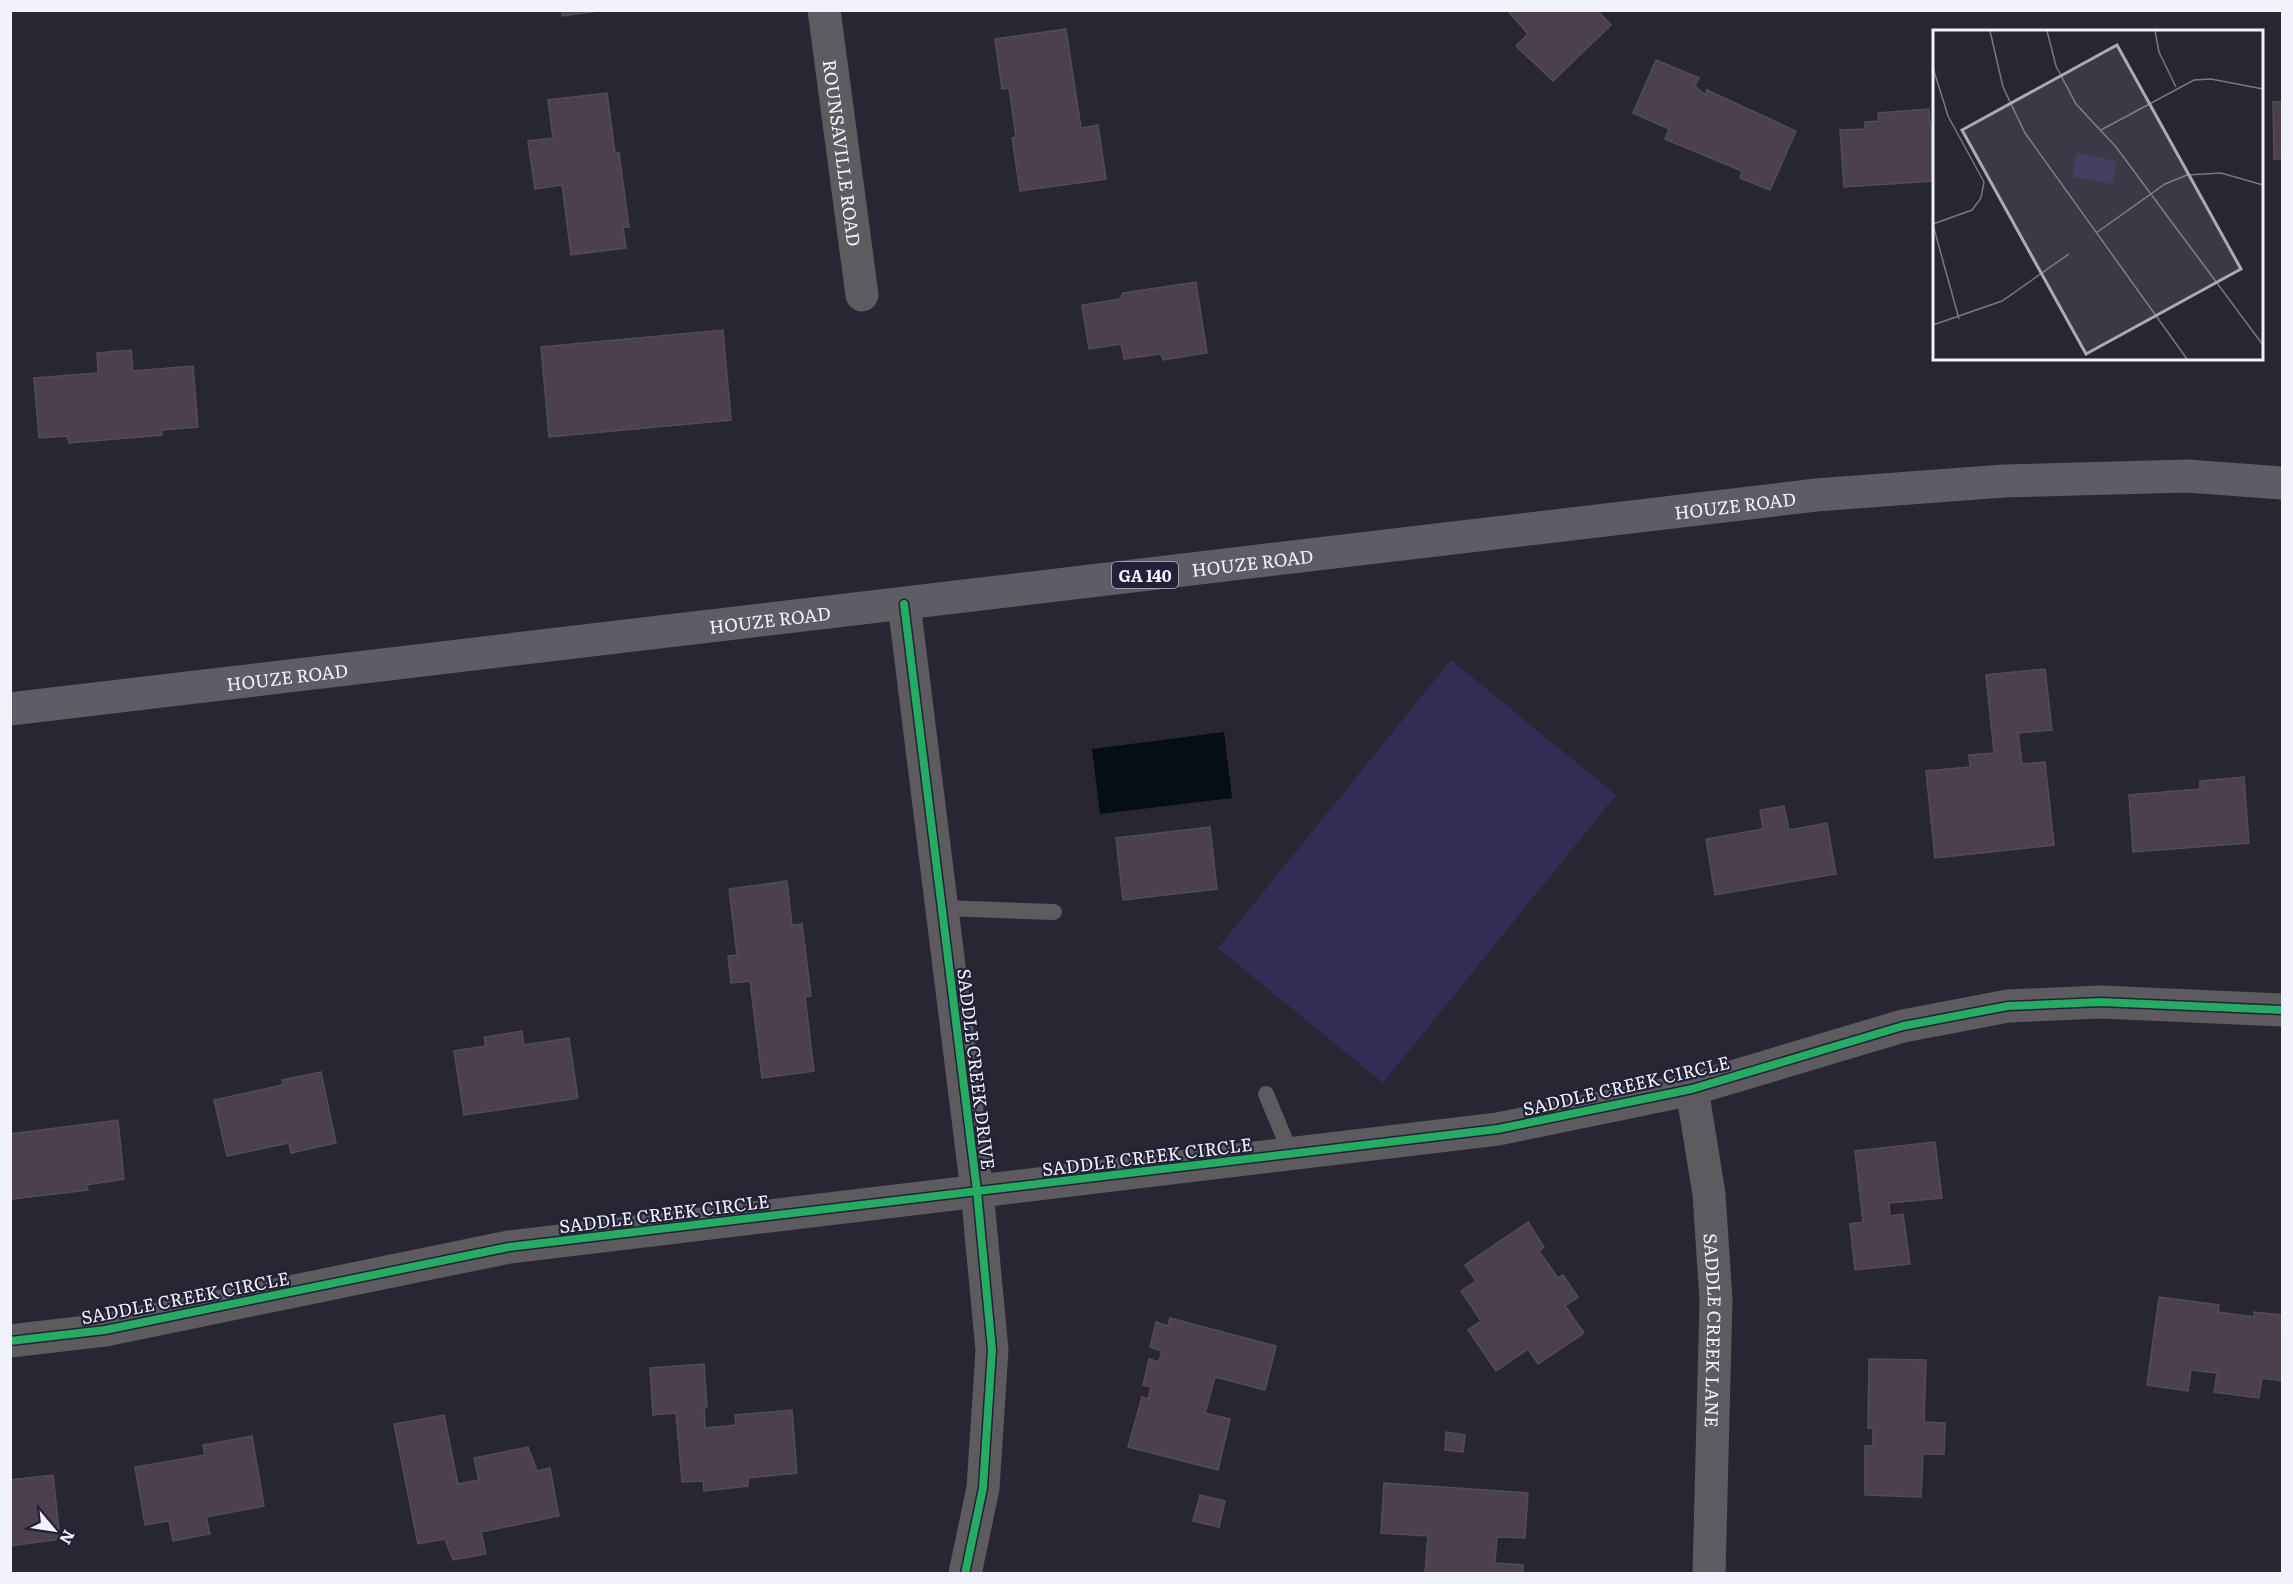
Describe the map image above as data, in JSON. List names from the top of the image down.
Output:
{
  "streets": {
    "main road": ["HOUZE ROAD", "GA 140"],
    "street": [
      "ROUNSAVILLE ROAD",
      "SADDLE CREEK DRIVE",
      "SADDLE CREEK CIRCLE",
      "SADDLE CREEK LANE"
    ]
  },
  "crossings": [
    ["HOUZE ROAD", "SADDLE CREEK DRIVE"],
    ["SADDLE CREEK DRIVE", "SADDLE CREEK CIRCLE"],
    ["SADDLE CREEK CIRCLE", "SADDLE CREEK LANE"]
  ],
  "north": "bottom right"
}
